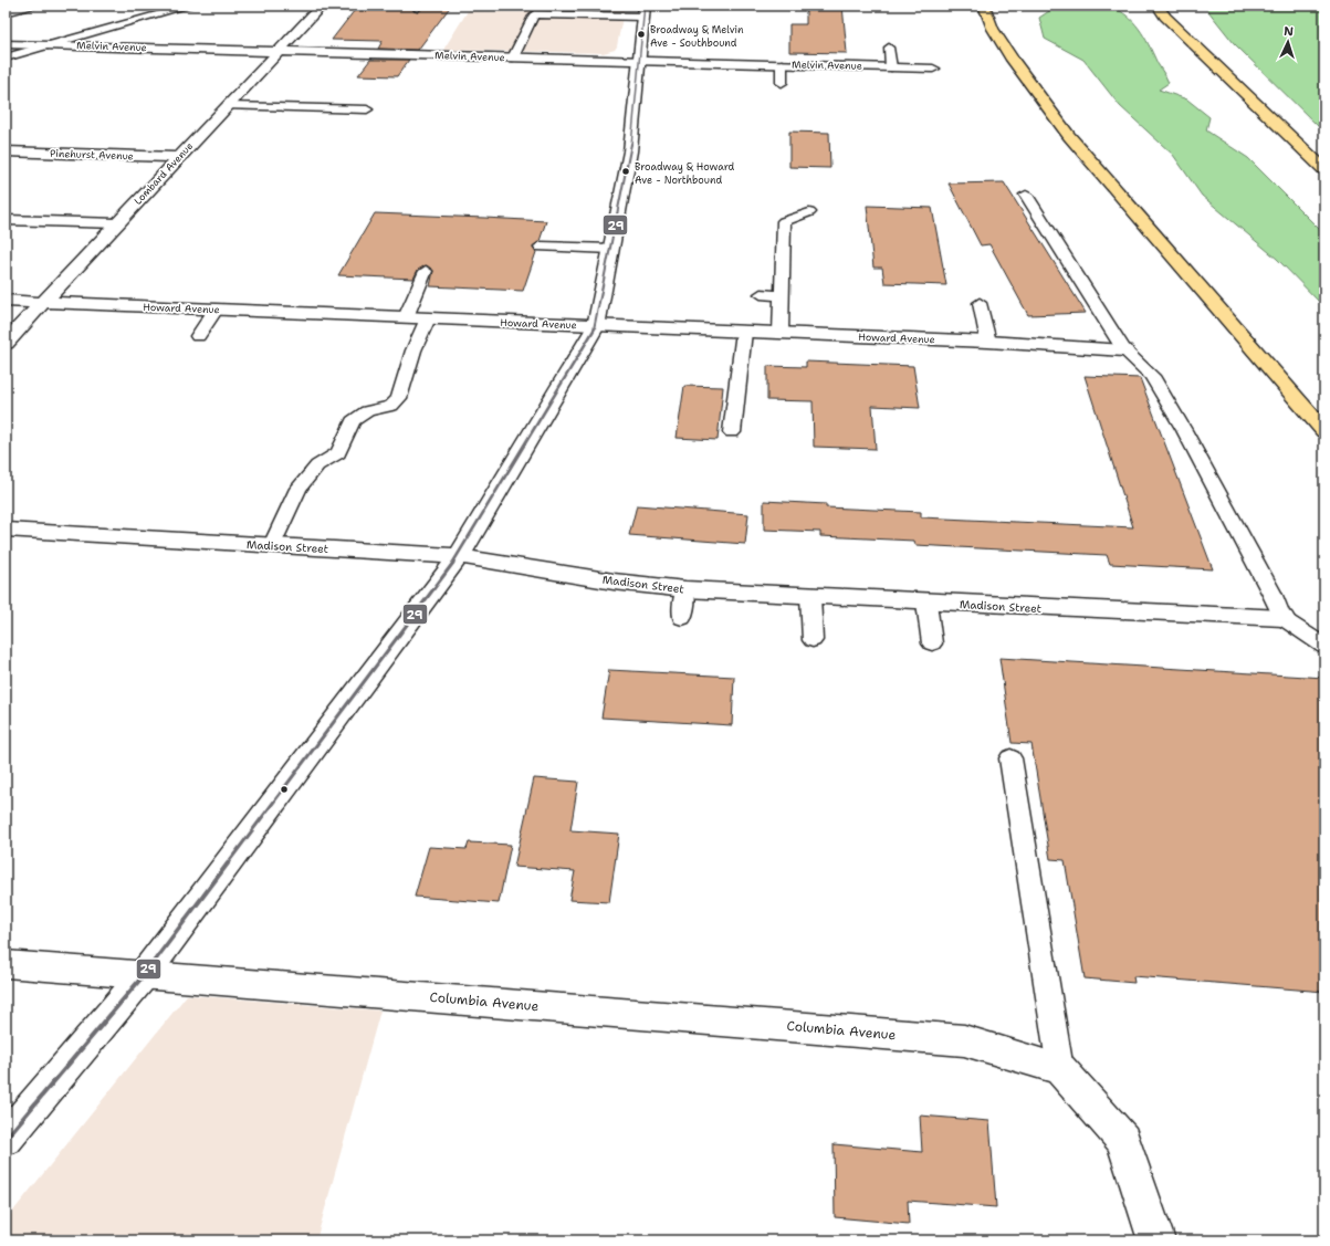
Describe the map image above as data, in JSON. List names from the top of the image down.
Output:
{
  "streets": {
    "street": [
      "Melvin Avenue",
      "Pinehurst Avenue",
      "Lombard Avenue",
      "Howard Avenue",
      "Madison Street",
      "Columbia Avenue"
    ]
  },
  "crossings": [
    ["Melvin Avenue", "Lombard Avenue"],
    ["Pinehurst Avenue", "Lombard Avenue"],
    ["Lombard Avenue", "Howard Avenue"]
  ],
  "places": ["Broadway & Melvin Ave - Southbound", "Broadway & Howard Ave - Northbound"],
  "lines": ["transit line 29"],
  "north": "top"
}
